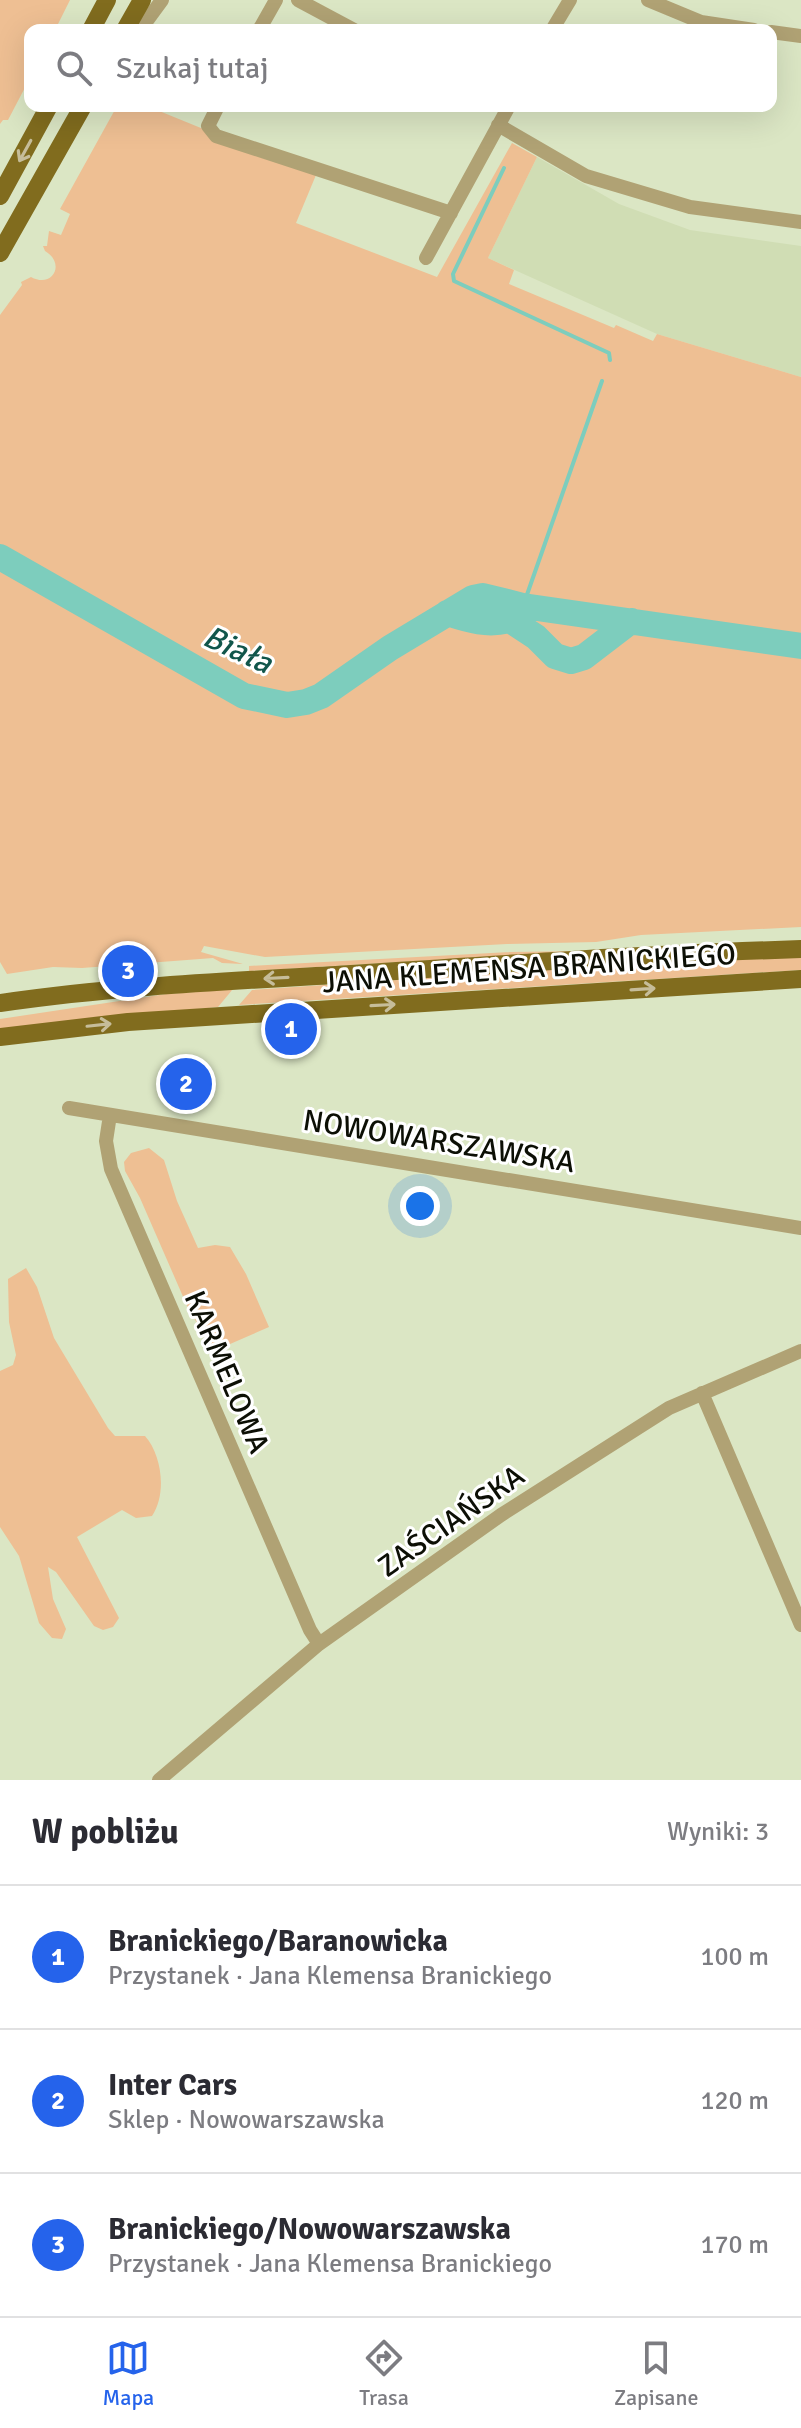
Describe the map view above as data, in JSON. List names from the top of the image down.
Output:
{
  "streets": {
    "main road": ["JANA KLEMENSA BRANICKIEGO"],
    "street": ["NOWOWARSZAWSKA", "KARMELOWA", "ZAŚCIAŃSKA"]
  },
  "crossings": [
    ["NOWOWARSZAWSKA", "KARMELOWA"],
    ["KARMELOWA", "ZAŚCIAŃSKA"]
  ],
  "water": ["Biała"],
  "page": {
    "search": "Szukaj tutaj",
    "pins": ["3", "1", "2"],
    "heading": ["W pobliżu", "Wyniki: 3"],
    "list": [
      {
        "mark": "1",
        "name": "Branickiego/Baranowicka",
        "note": "Przystanek · Jana Klemensa Branickiego",
        "value": "100 m"
      },
      {
        "mark": "2",
        "name": "Inter Cars",
        "note": "Sklep · Nowowarszawska",
        "value": "120 m"
      },
      {
        "mark": "3",
        "name": "Branickiego/Nowowarszawska",
        "note": "Przystanek · Jana Klemensa Branickiego",
        "value": "170 m"
      }
    ],
    "nav": ["Mapa", "Trasa", "Zapisane"]
  }
}
